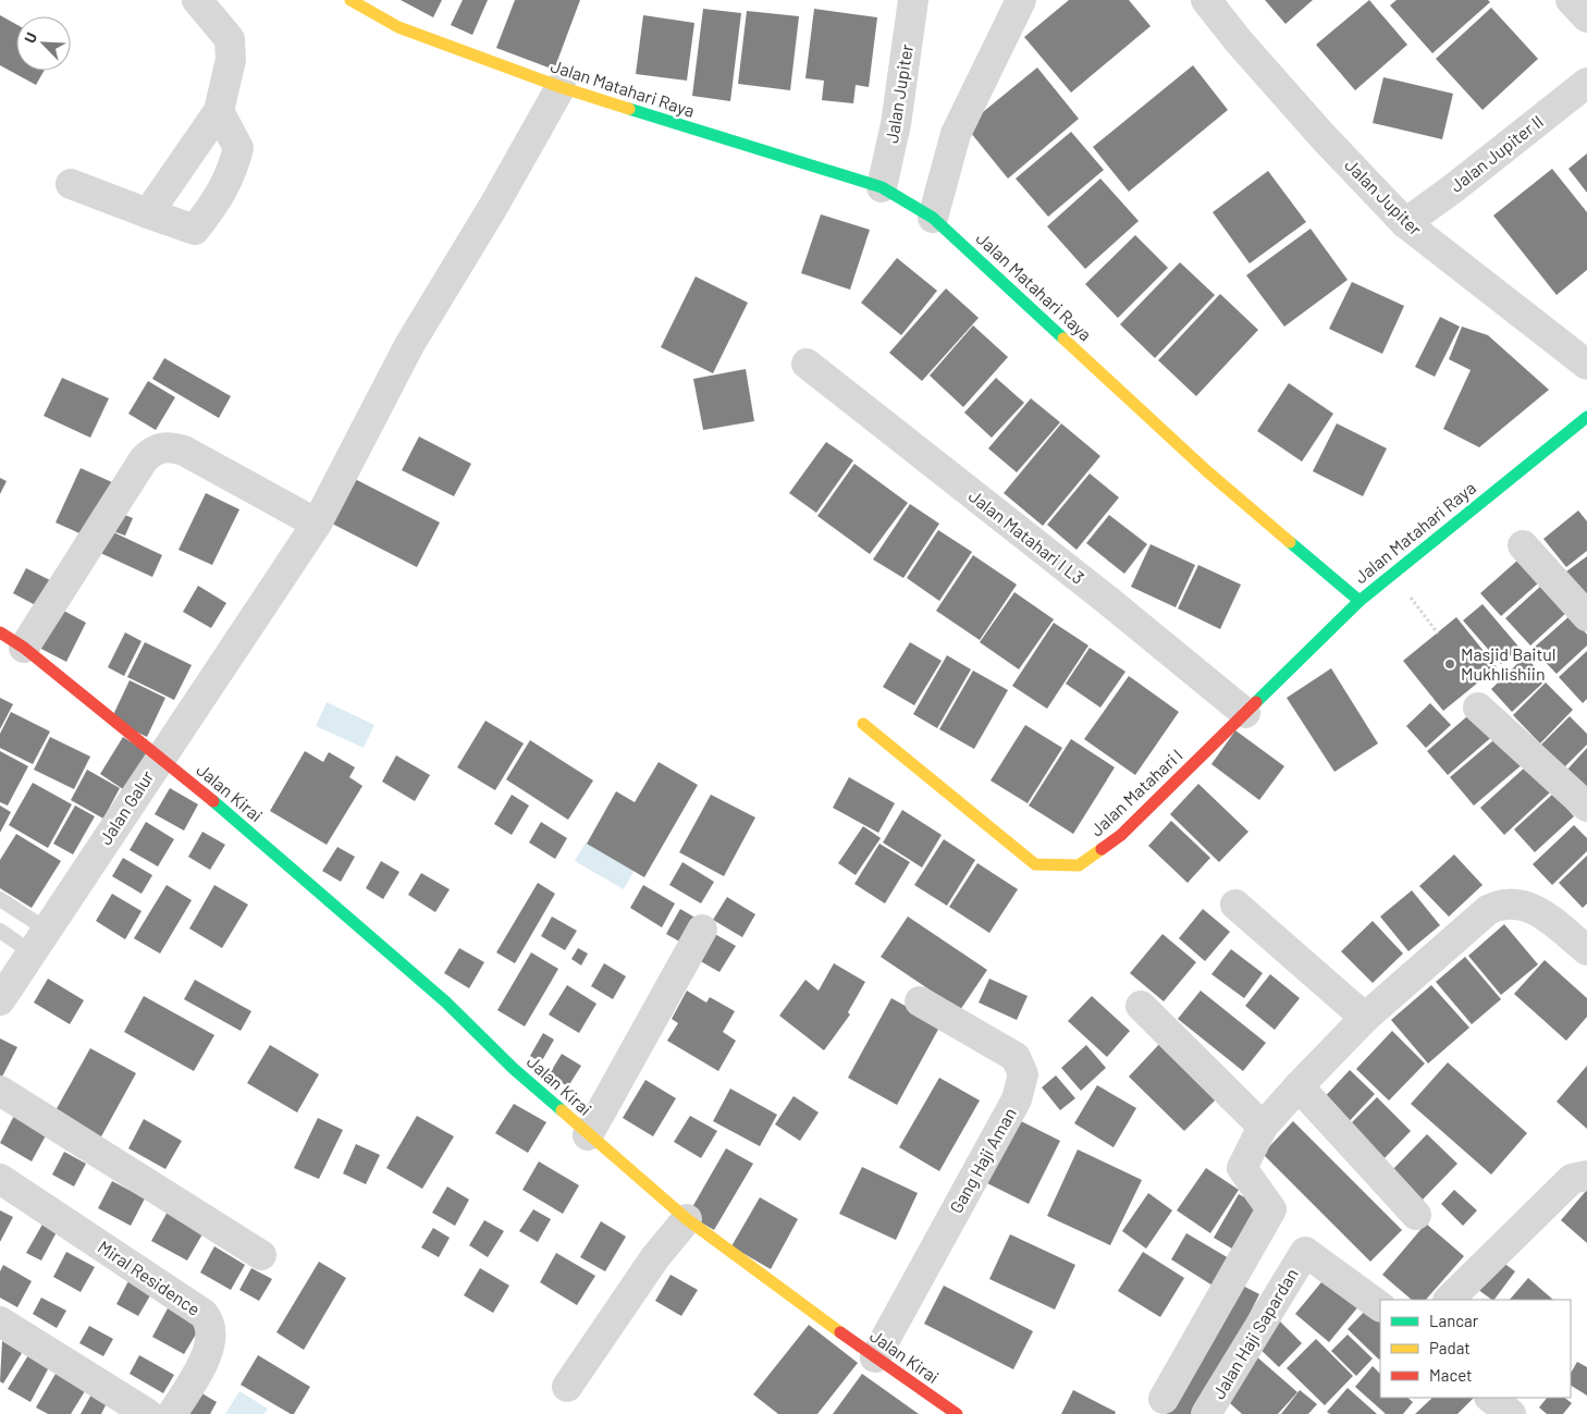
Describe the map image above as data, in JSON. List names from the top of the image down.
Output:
{
  "streets": {
    "street": [
      "Jalan Matahari Raya",
      "Jalan Jupiter",
      "Jalan Jupiter II",
      "Jalan Matahari I L3",
      "Jalan Kirai",
      "Jalan Matahari I",
      "Jalan Galur",
      "Gang Haji Aman",
      "Miral Residence",
      "Jalan Haji Sapardan"
    ]
  },
  "crossings": [
    ["Jalan Matahari Raya", "Jalan Jupiter"],
    ["Jalan Matahari Raya", "Jalan Matahari I"],
    ["Jalan Jupiter", "Jalan Jupiter II"],
    ["Jalan Matahari I L3", "Jalan Matahari I"],
    ["Jalan Kirai", "Jalan Galur"],
    ["Jalan Kirai", "Gang Haji Aman"]
  ],
  "places": ["Masjid Baitul Mukhlishiin"],
  "legend": ["Lancar", "Padat", "Macet"],
  "north": "top left"
}
